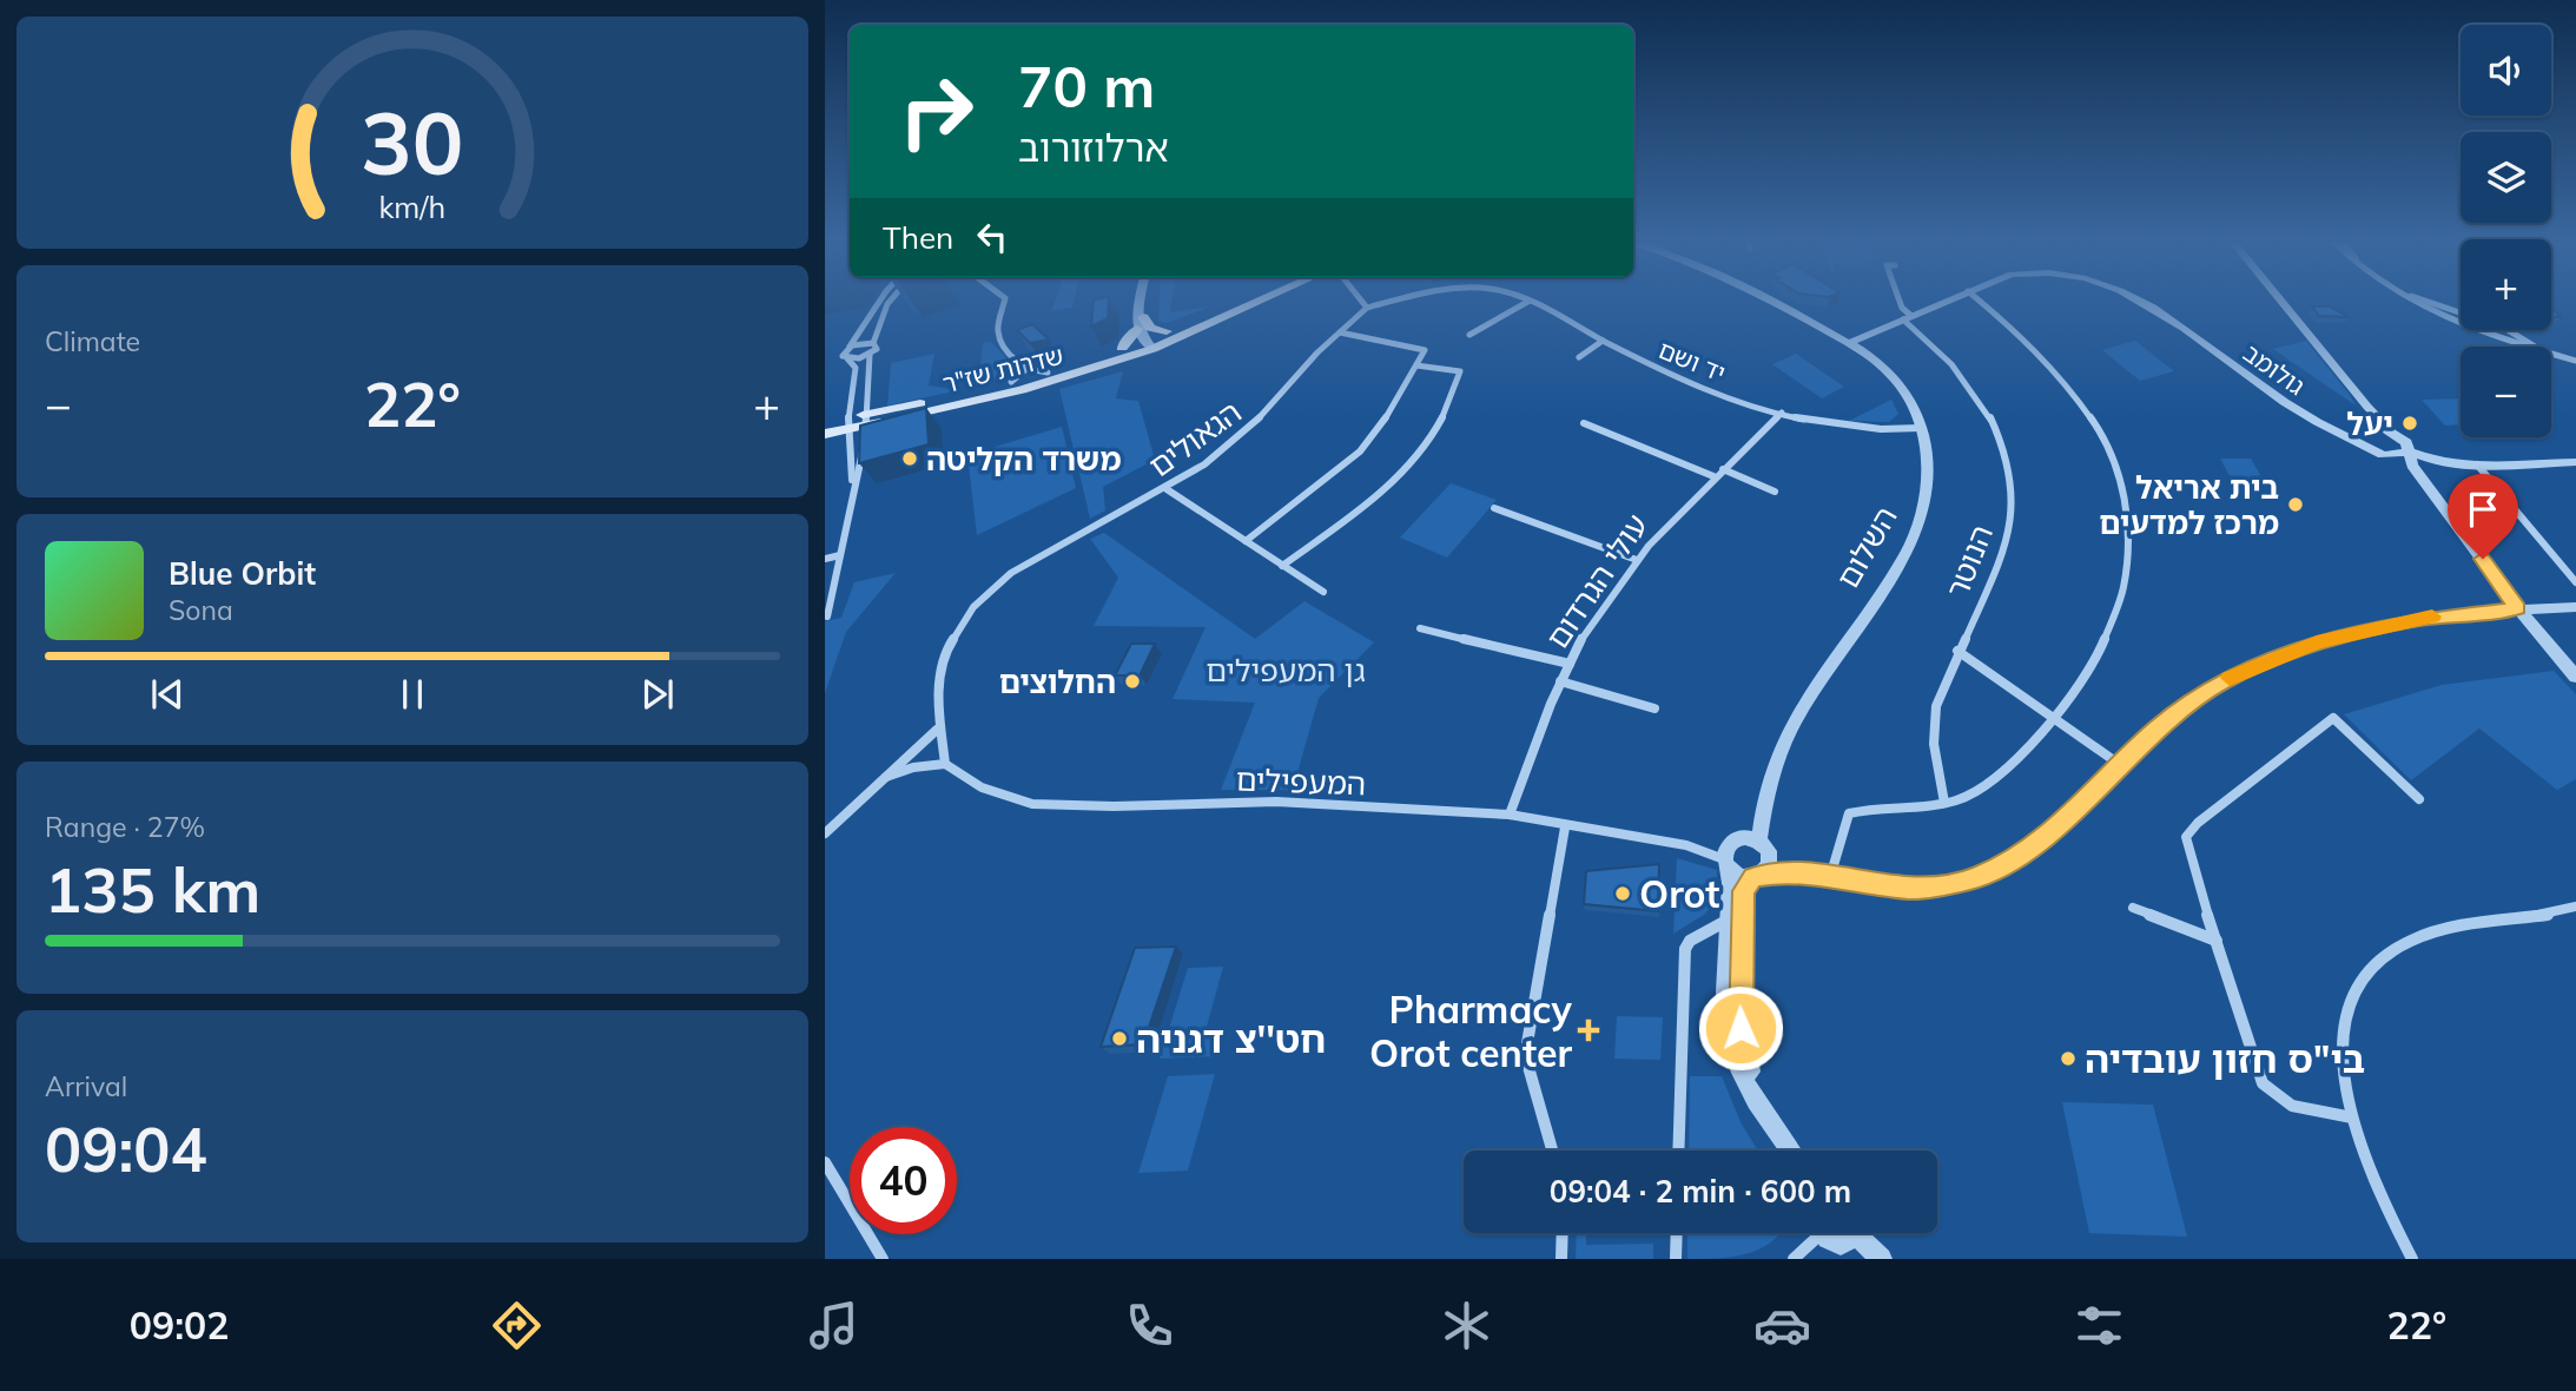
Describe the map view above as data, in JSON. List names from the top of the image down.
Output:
{
  "streets": {
    "main road": ["שדרות שז\"ר"],
    "street": [
      "יד ושם",
      "גולומב",
      "הגאולים",
      "השלום",
      "הנוטר",
      "עולי הגרדום",
      "המעפילים"
    ]
  },
  "crossings": [
    ["יד ושם", "הגאולים"],
    ["יד ושם", "השלום"],
    ["יד ושם", "עולי הגרדום"],
    ["גולומב", "השלום"],
    ["גולומב", "הנוטר"],
    ["השלום", "המעפילים"],
    ["עולי הגרדום", "המעפילים"]
  ],
  "parks": ["גן המעפילים"],
  "places": {
    "other": [
      "יעל",
      "משרד הקליטה",
      "בית אריאל מרכז למדעים",
      "החלוצים",
      "Orot",
      "חט''צ דגניה",
      "בי\"ס חזון עובדיה"
    ],
    "health": ["Pharmacy Orot center"]
  },
  "page": {
    "map_buttons": ["+", "−"],
    "turn": ["70 m", "ארלוזורוב"],
    "then": "Then",
    "tile": [
      "Climate",
      ["Range · 27%", "135 km"],
      ["Arrival", "09:04"]
    ],
    "heat": ["−", "22°", "+"],
    "song": ["Blue Orbit", "Sona"],
    "limit": "40",
    "trip": "09:04 · 2 min · 600 m",
    "tabs": ["09:02", "22°"],
    "gauge": ["30", "km/h"]
  }
}
